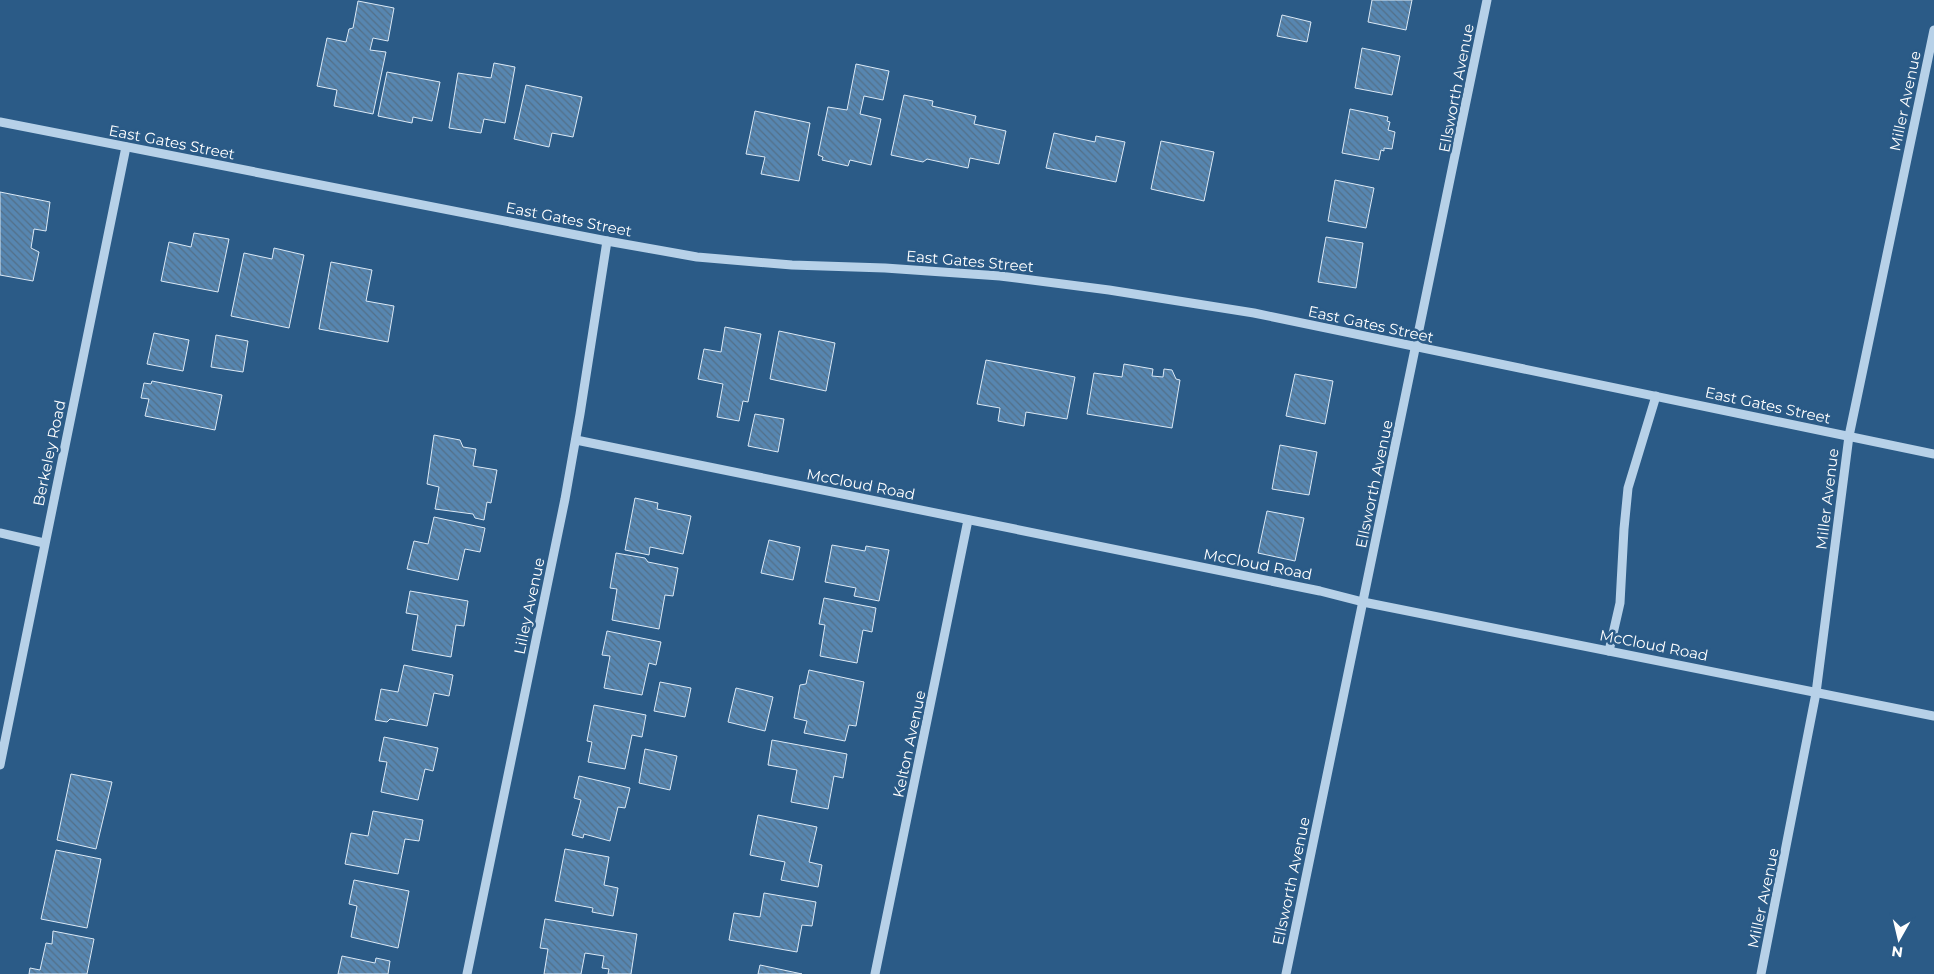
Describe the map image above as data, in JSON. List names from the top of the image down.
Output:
{
  "streets": {
    "street": [
      "Ellsworth Avenue",
      "Miller Avenue",
      "East Gates Street",
      "Berkeley Road",
      "McCloud Road",
      "Lilley Avenue",
      "Kelton Avenue"
    ]
  },
  "crossings": [
    ["Ellsworth Avenue", "East Gates Street"],
    ["Ellsworth Avenue", "McCloud Road"],
    ["Miller Avenue", "East Gates Street"],
    ["Miller Avenue", "McCloud Road"],
    ["East Gates Street", "Berkeley Road"],
    ["East Gates Street", "Lilley Avenue"],
    ["McCloud Road", "Lilley Avenue"],
    ["McCloud Road", "Kelton Avenue"]
  ],
  "north": "bottom"
}
